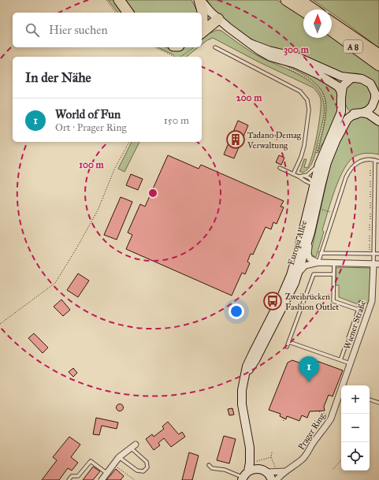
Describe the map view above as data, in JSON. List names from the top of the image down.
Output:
{
  "streets": {
    "highway": ["A 8"],
    "main road": ["Europa Allee"],
    "street": ["Wiener Straße", "Prager Ring"]
  },
  "places": {
    "building": ["Tadano Demag Verwaltung"],
    "bus stop": ["Zweibrücken Fashion Outlet"]
  },
  "north": "top",
  "page": {
    "search": "Hier suchen",
    "heading": "In der Nähe",
    "list": [
      {
        "mark": "1",
        "name": "World of Fun",
        "note": "Ort · Prager Ring",
        "value": "150 m"
      }
    ],
    "pins": "1",
    "map_buttons": ["+", "−"]
  },
  "rings": ["300 m", "200 m", "100 m"]
}
